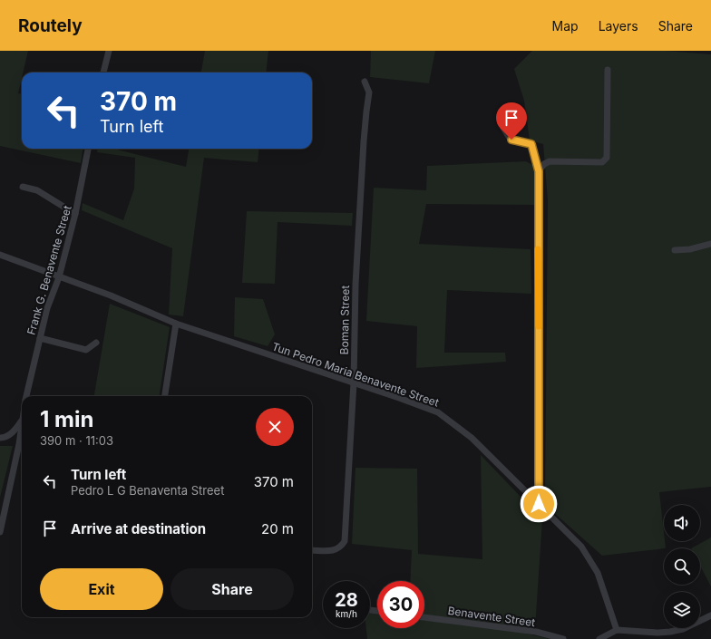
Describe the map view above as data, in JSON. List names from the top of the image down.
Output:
{
  "streets": {
    "street": [
      "Frank G. Benavente Street",
      "Boman Street",
      "Tun Pedro Maria Benavente Street",
      "Benavente Street"
    ]
  },
  "crossings": [
    ["Frank G. Benavente Street", "Tun Pedro Maria Benavente Street"],
    ["Boman Street", "Tun Pedro Maria Benavente Street"]
  ],
  "page": {
    "header": "Routely",
    "nav": ["Map", "Layers", "Share"],
    "turn": ["370 m", "Turn left"],
    "heading": ["1 min", "390 m · 11:03"],
    "list": [
      {
        "name": "Turn left",
        "note": "Pedro L G Benaventa Street",
        "value": "370 m"
      },
      {
        "name": "Arrive at destination",
        "value": "20 m"
      }
    ],
    "buttons": ["Exit", "Share"],
    "speed": "28 km/h",
    "limit": "30"
  }
}
